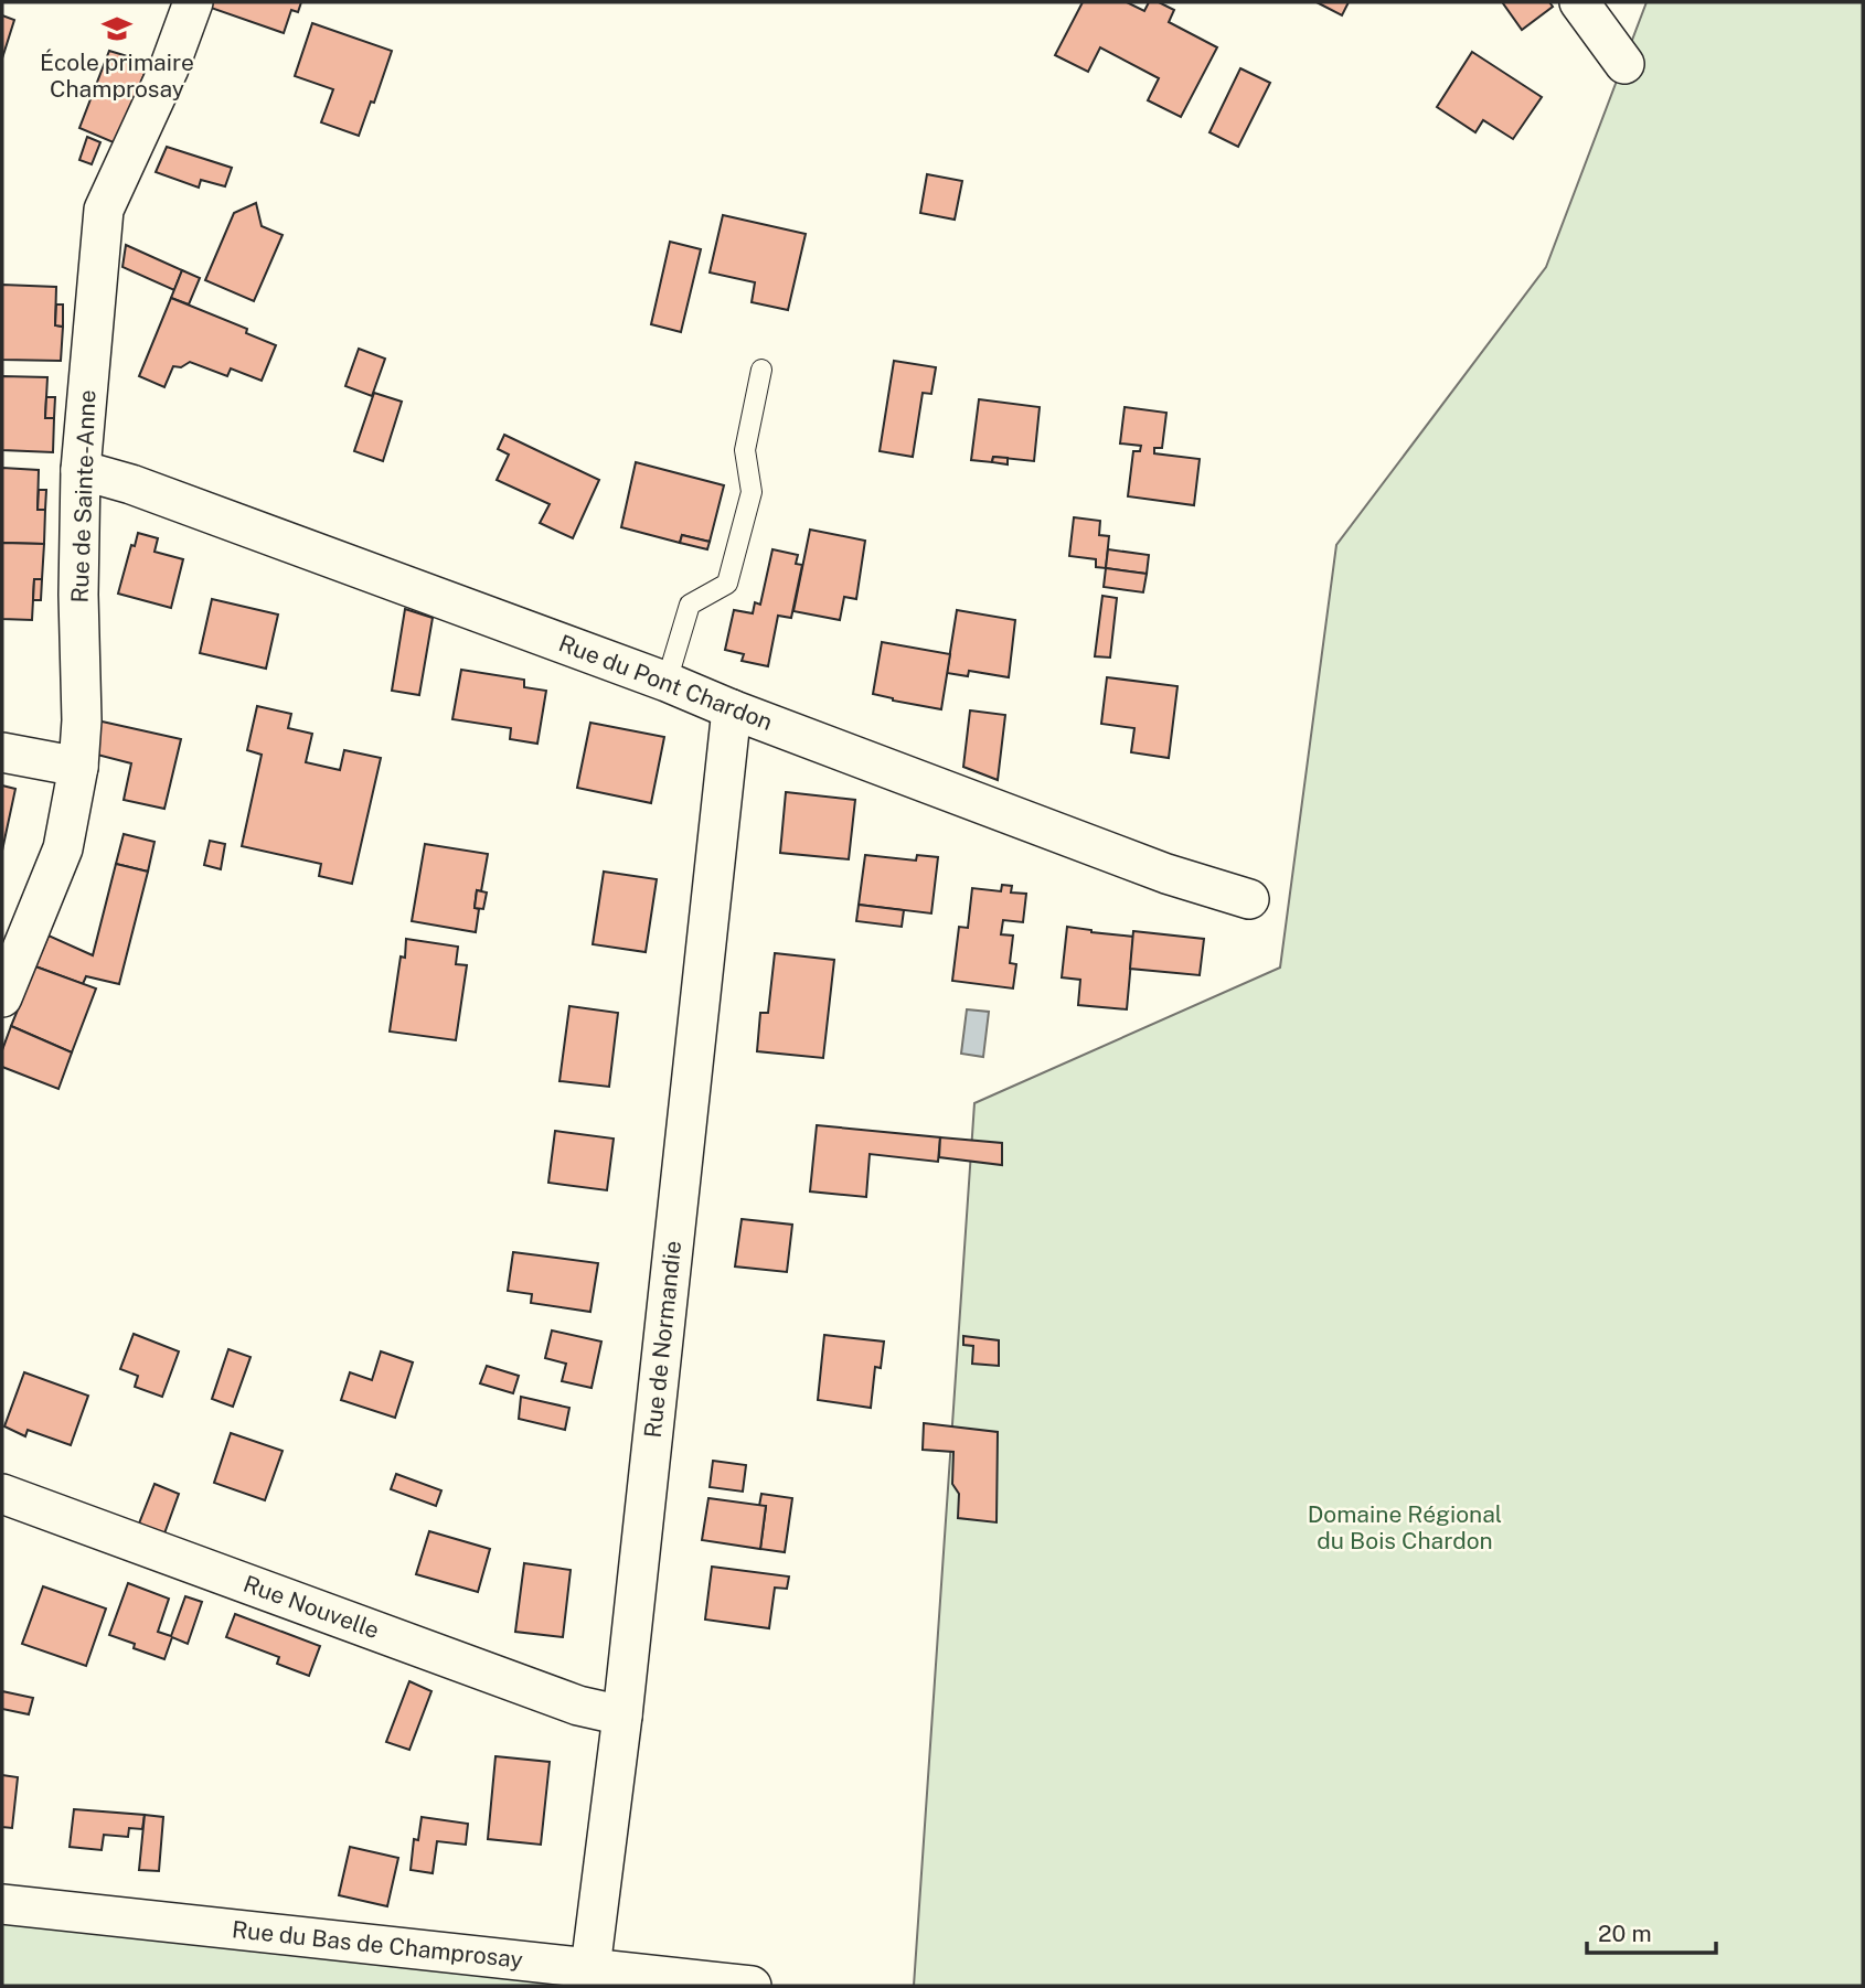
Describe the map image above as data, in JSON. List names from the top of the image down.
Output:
{
  "streets": {
    "street": [
      "Rue de Sainte-Anne",
      "Rue du Pont Chardon",
      "Rue de Normandie",
      "Rue Nouvelle",
      "Rue du Bas de Champrosay"
    ]
  },
  "crossings": [
    ["Rue de Sainte-Anne", "Rue du Pont Chardon"],
    ["Rue du Pont Chardon", "Rue de Normandie"],
    ["Rue de Normandie", "Rue Nouvelle"],
    ["Rue de Normandie", "Rue du Bas de Champrosay"]
  ],
  "parks": ["Domaine Régional du Bois Chardon"],
  "places": {
    "school or university": ["École primaire Champrosay"]
  },
  "scale_bar": "20 m"
}
